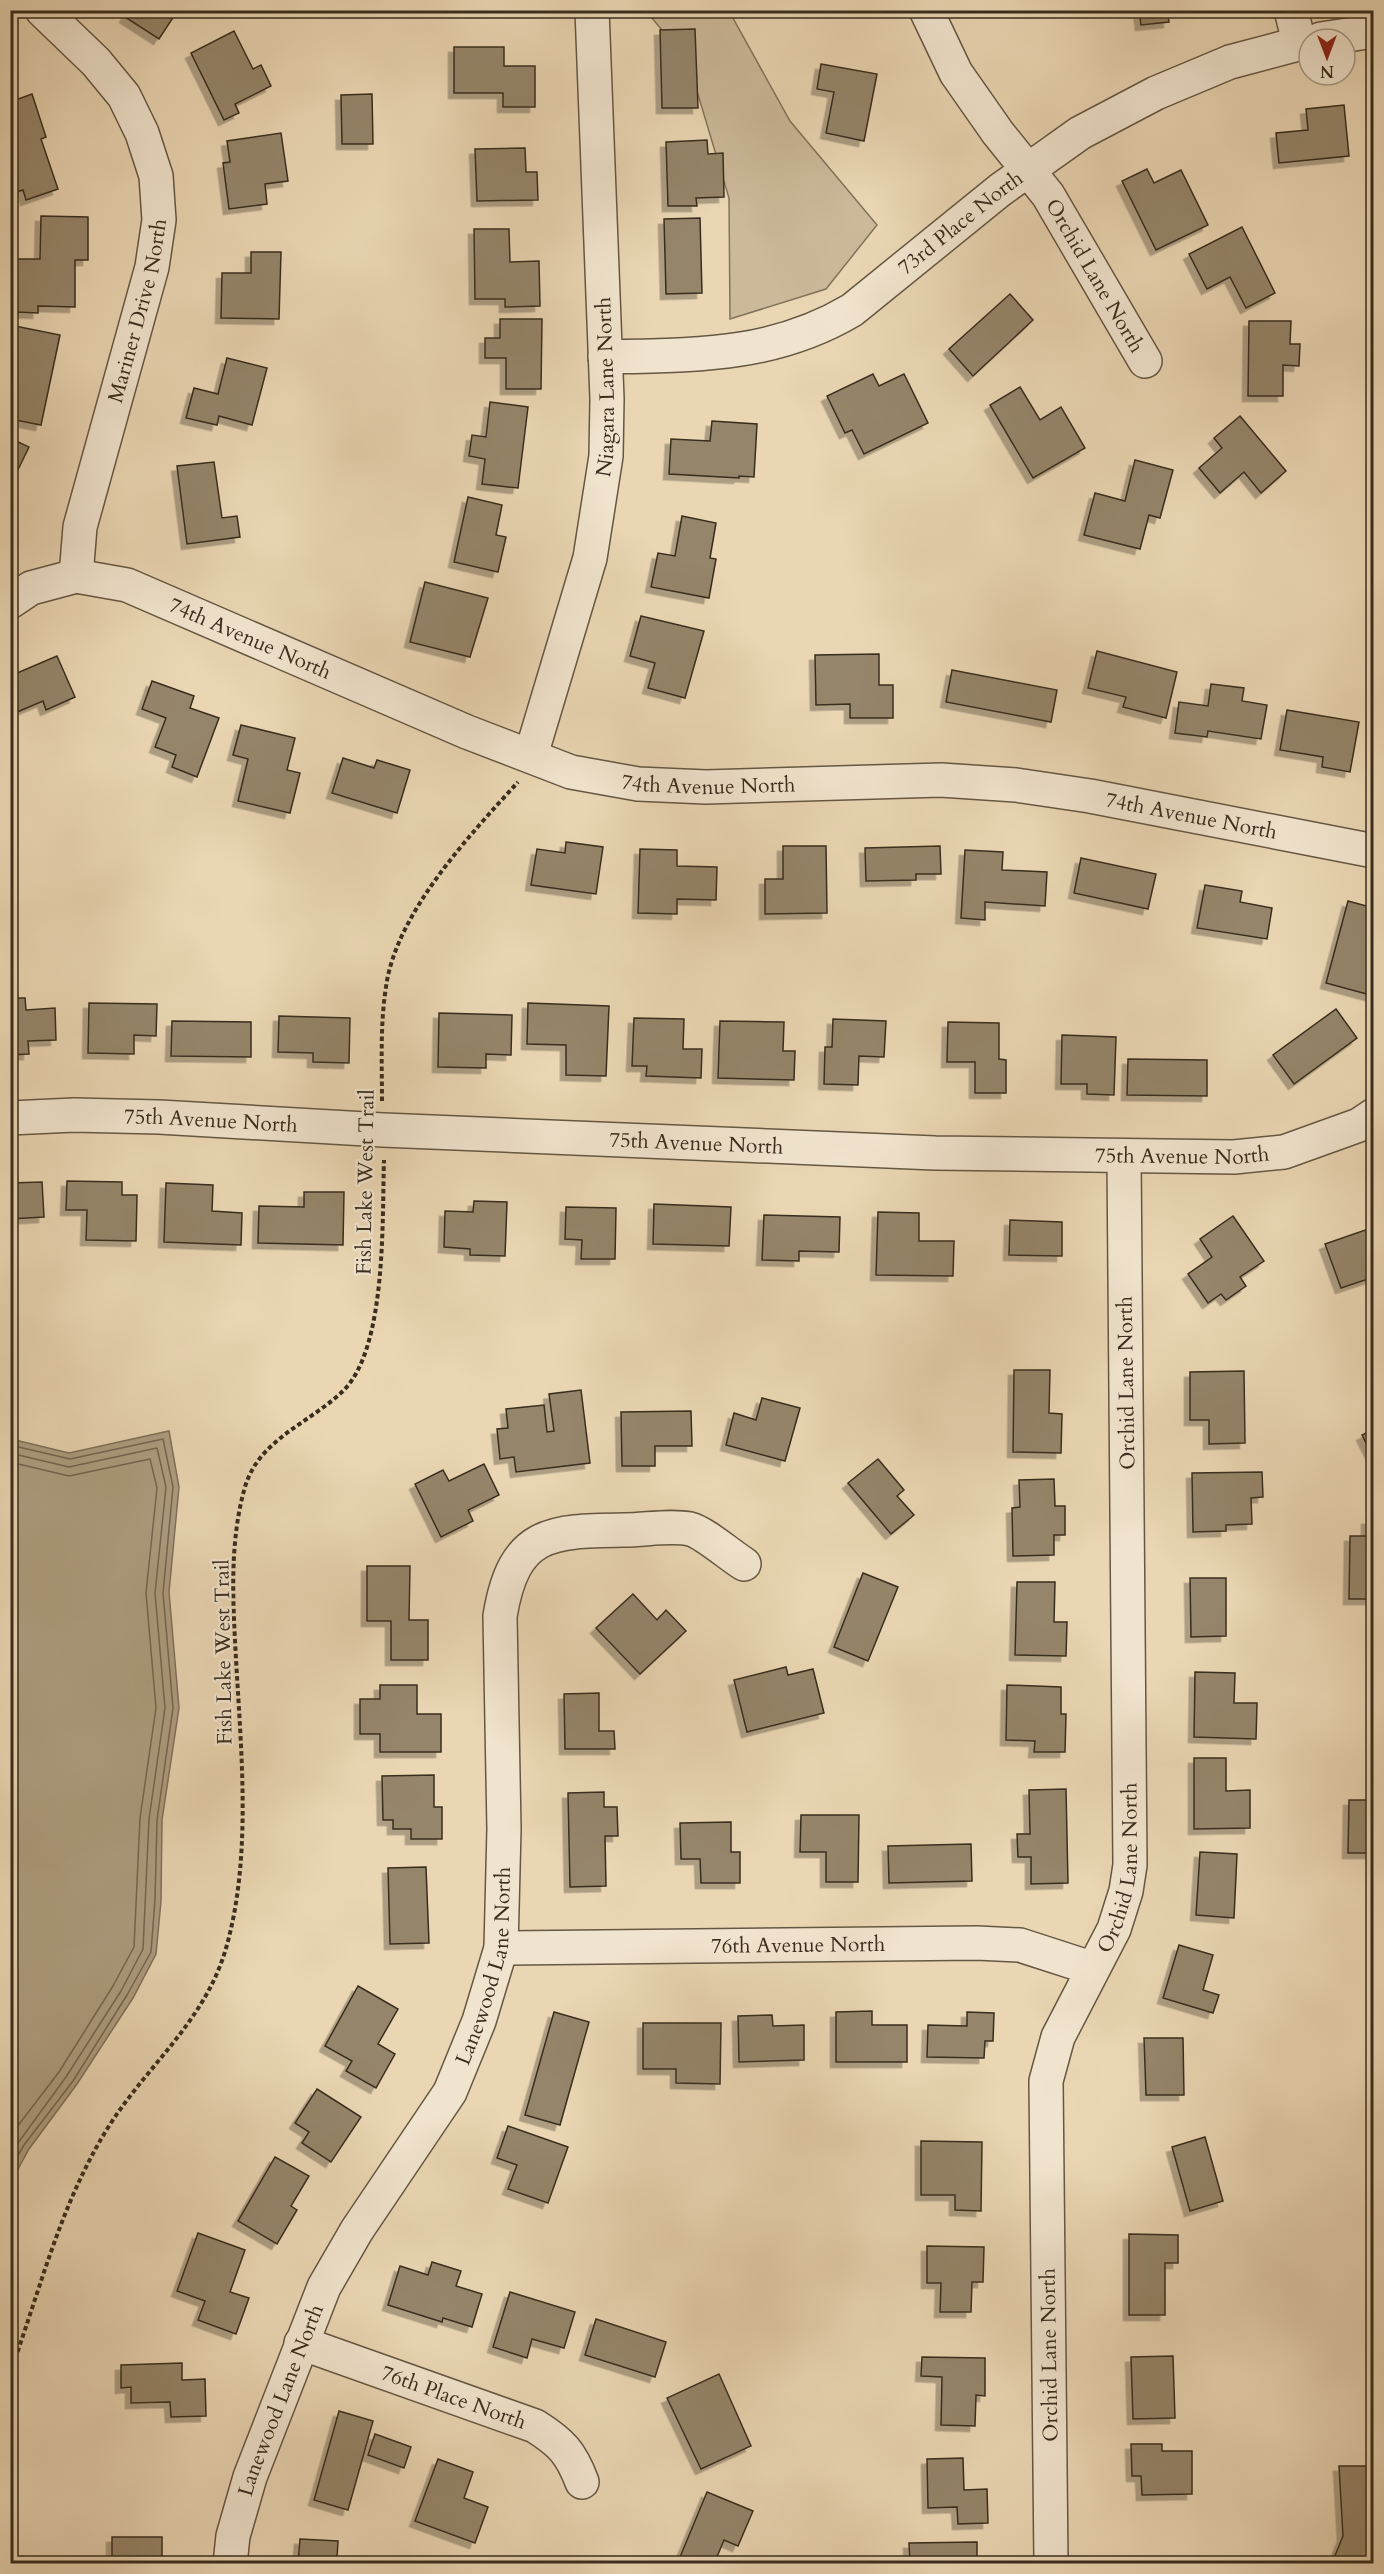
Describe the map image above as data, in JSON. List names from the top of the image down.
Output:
{
  "streets": {
    "street": [
      "73rd Place North",
      "Orchid Lane North",
      "Mariner Drive North",
      "Niagara Lane North",
      "74th Avenue North",
      "75th Avenue North",
      "76th Avenue North",
      "Lanewood Lane North",
      "76th Place North"
    ],
    "path": ["Fish Lake West Trail"]
  },
  "crossings": [
    ["73rd Place North", "Orchid Lane North"],
    ["73rd Place North", "Niagara Lane North"],
    ["Orchid Lane North", "75th Avenue North"],
    ["Orchid Lane North", "76th Avenue North"],
    ["Mariner Drive North", "74th Avenue North"],
    ["Niagara Lane North", "74th Avenue North"],
    ["Niagara Lane North", "Fish Lake West Trail"],
    ["74th Avenue North", "Fish Lake West Trail"],
    ["75th Avenue North", "Fish Lake West Trail"],
    ["76th Avenue North", "Lanewood Lane North"],
    ["Lanewood Lane North", "76th Place North"]
  ],
  "north": "bottom"
}
